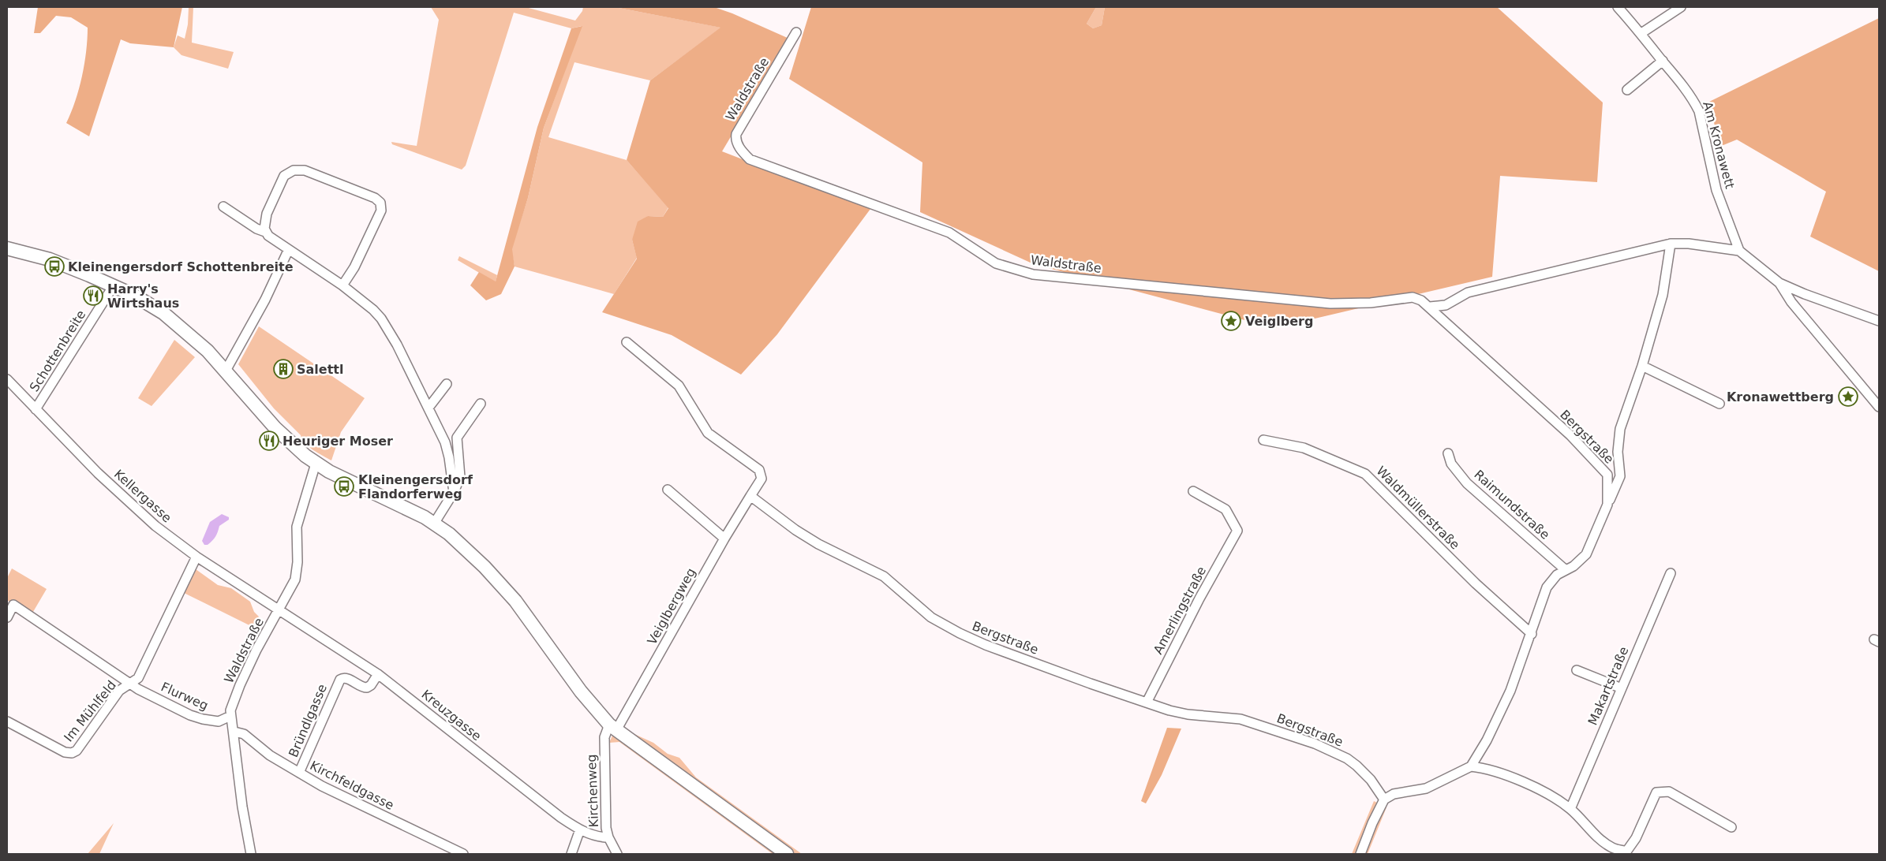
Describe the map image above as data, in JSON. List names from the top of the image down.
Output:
{
  "streets": {
    "street": [
      "Waldstraße",
      "Am Kronawett",
      "Schottenbreite",
      "Bergstraße",
      "Kellergasse",
      "Raimundstraße",
      "Waldmüllerstraße",
      "Veiglbergweg",
      "Amerlingstraße",
      "Makartstraße",
      "Flurweg",
      "Im Mühlfeld",
      "Kreuzgasse",
      "Bründlgasse",
      "Kirchfeldgasse",
      "Kirchenweg"
    ]
  },
  "crossings": [
    ["Waldstraße", "Bergstraße"],
    ["Waldstraße", "Kellergasse"],
    ["Waldstraße", "Flurweg"],
    ["Waldstraße", "Kreuzgasse"],
    ["Waldstraße", "Kirchfeldgasse"],
    ["Schottenbreite", "Kellergasse"],
    ["Bergstraße", "Raimundstraße"],
    ["Bergstraße", "Waldmüllerstraße"],
    ["Bergstraße", "Veiglbergweg"],
    ["Bergstraße", "Amerlingstraße"],
    ["Kellergasse", "Im Mühlfeld"],
    ["Kellergasse", "Kreuzgasse"],
    ["Veiglbergweg", "Kirchenweg"],
    ["Flurweg", "Im Mühlfeld"],
    ["Kreuzgasse", "Bründlgasse"],
    ["Kreuzgasse", "Kirchenweg"],
    ["Bründlgasse", "Kirchfeldgasse"]
  ],
  "places": {
    "bus stop": ["Kleinengersdorf Schottenbreite", "Kleinengersdorf Flandorferweg"],
    "restaurant": ["Harry's Wirtshaus", "Heuriger Moser"],
    "place": ["Veiglberg", "Kronawettberg"],
    "building": ["Salettl"]
  }
}
